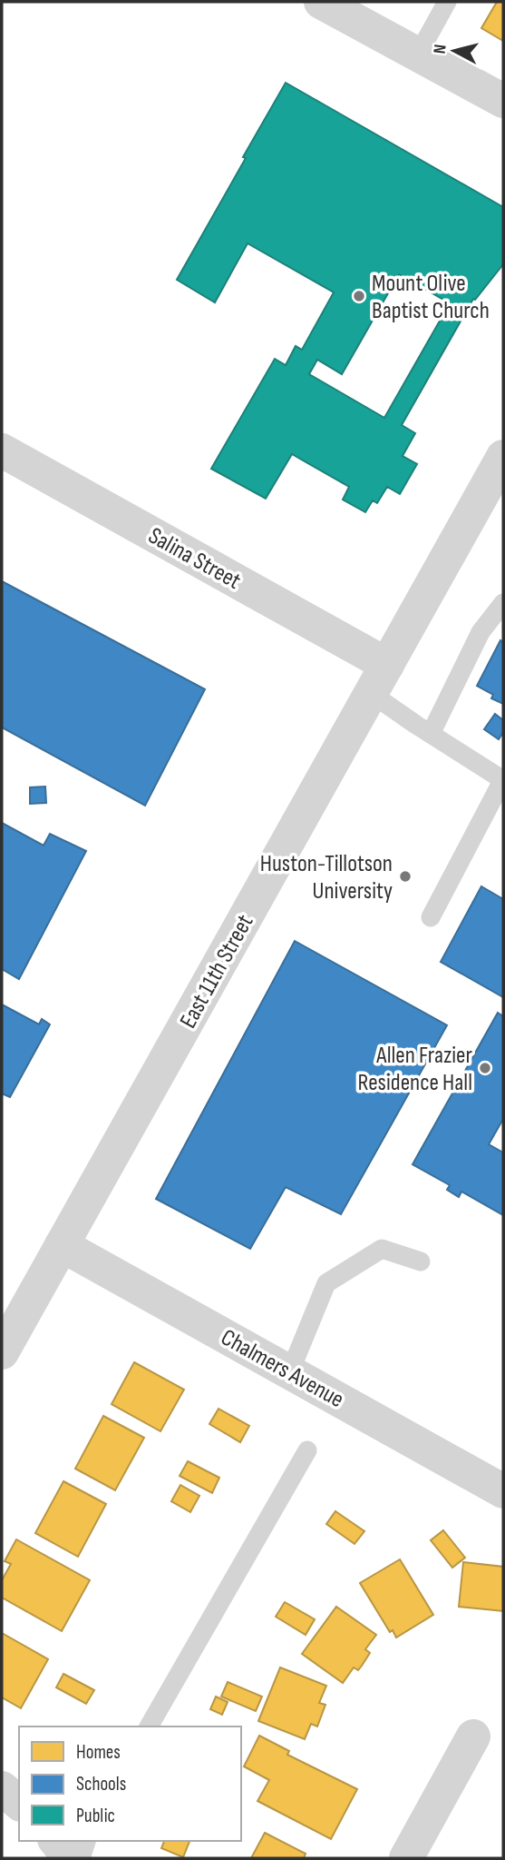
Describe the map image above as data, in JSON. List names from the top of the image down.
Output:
{
  "streets": {
    "street": ["Salina Street", "East 11th Street", "Chalmers Avenue"]
  },
  "crossings": [
    ["Salina Street", "East 11th Street"],
    ["East 11th Street", "Chalmers Avenue"]
  ],
  "places": ["Mount Olive Baptist Church", "Huston-Tillotson University", "Allen Frazier Residence Hall"],
  "legend": ["Homes", "Schools", "Public"],
  "north": "left"
}
